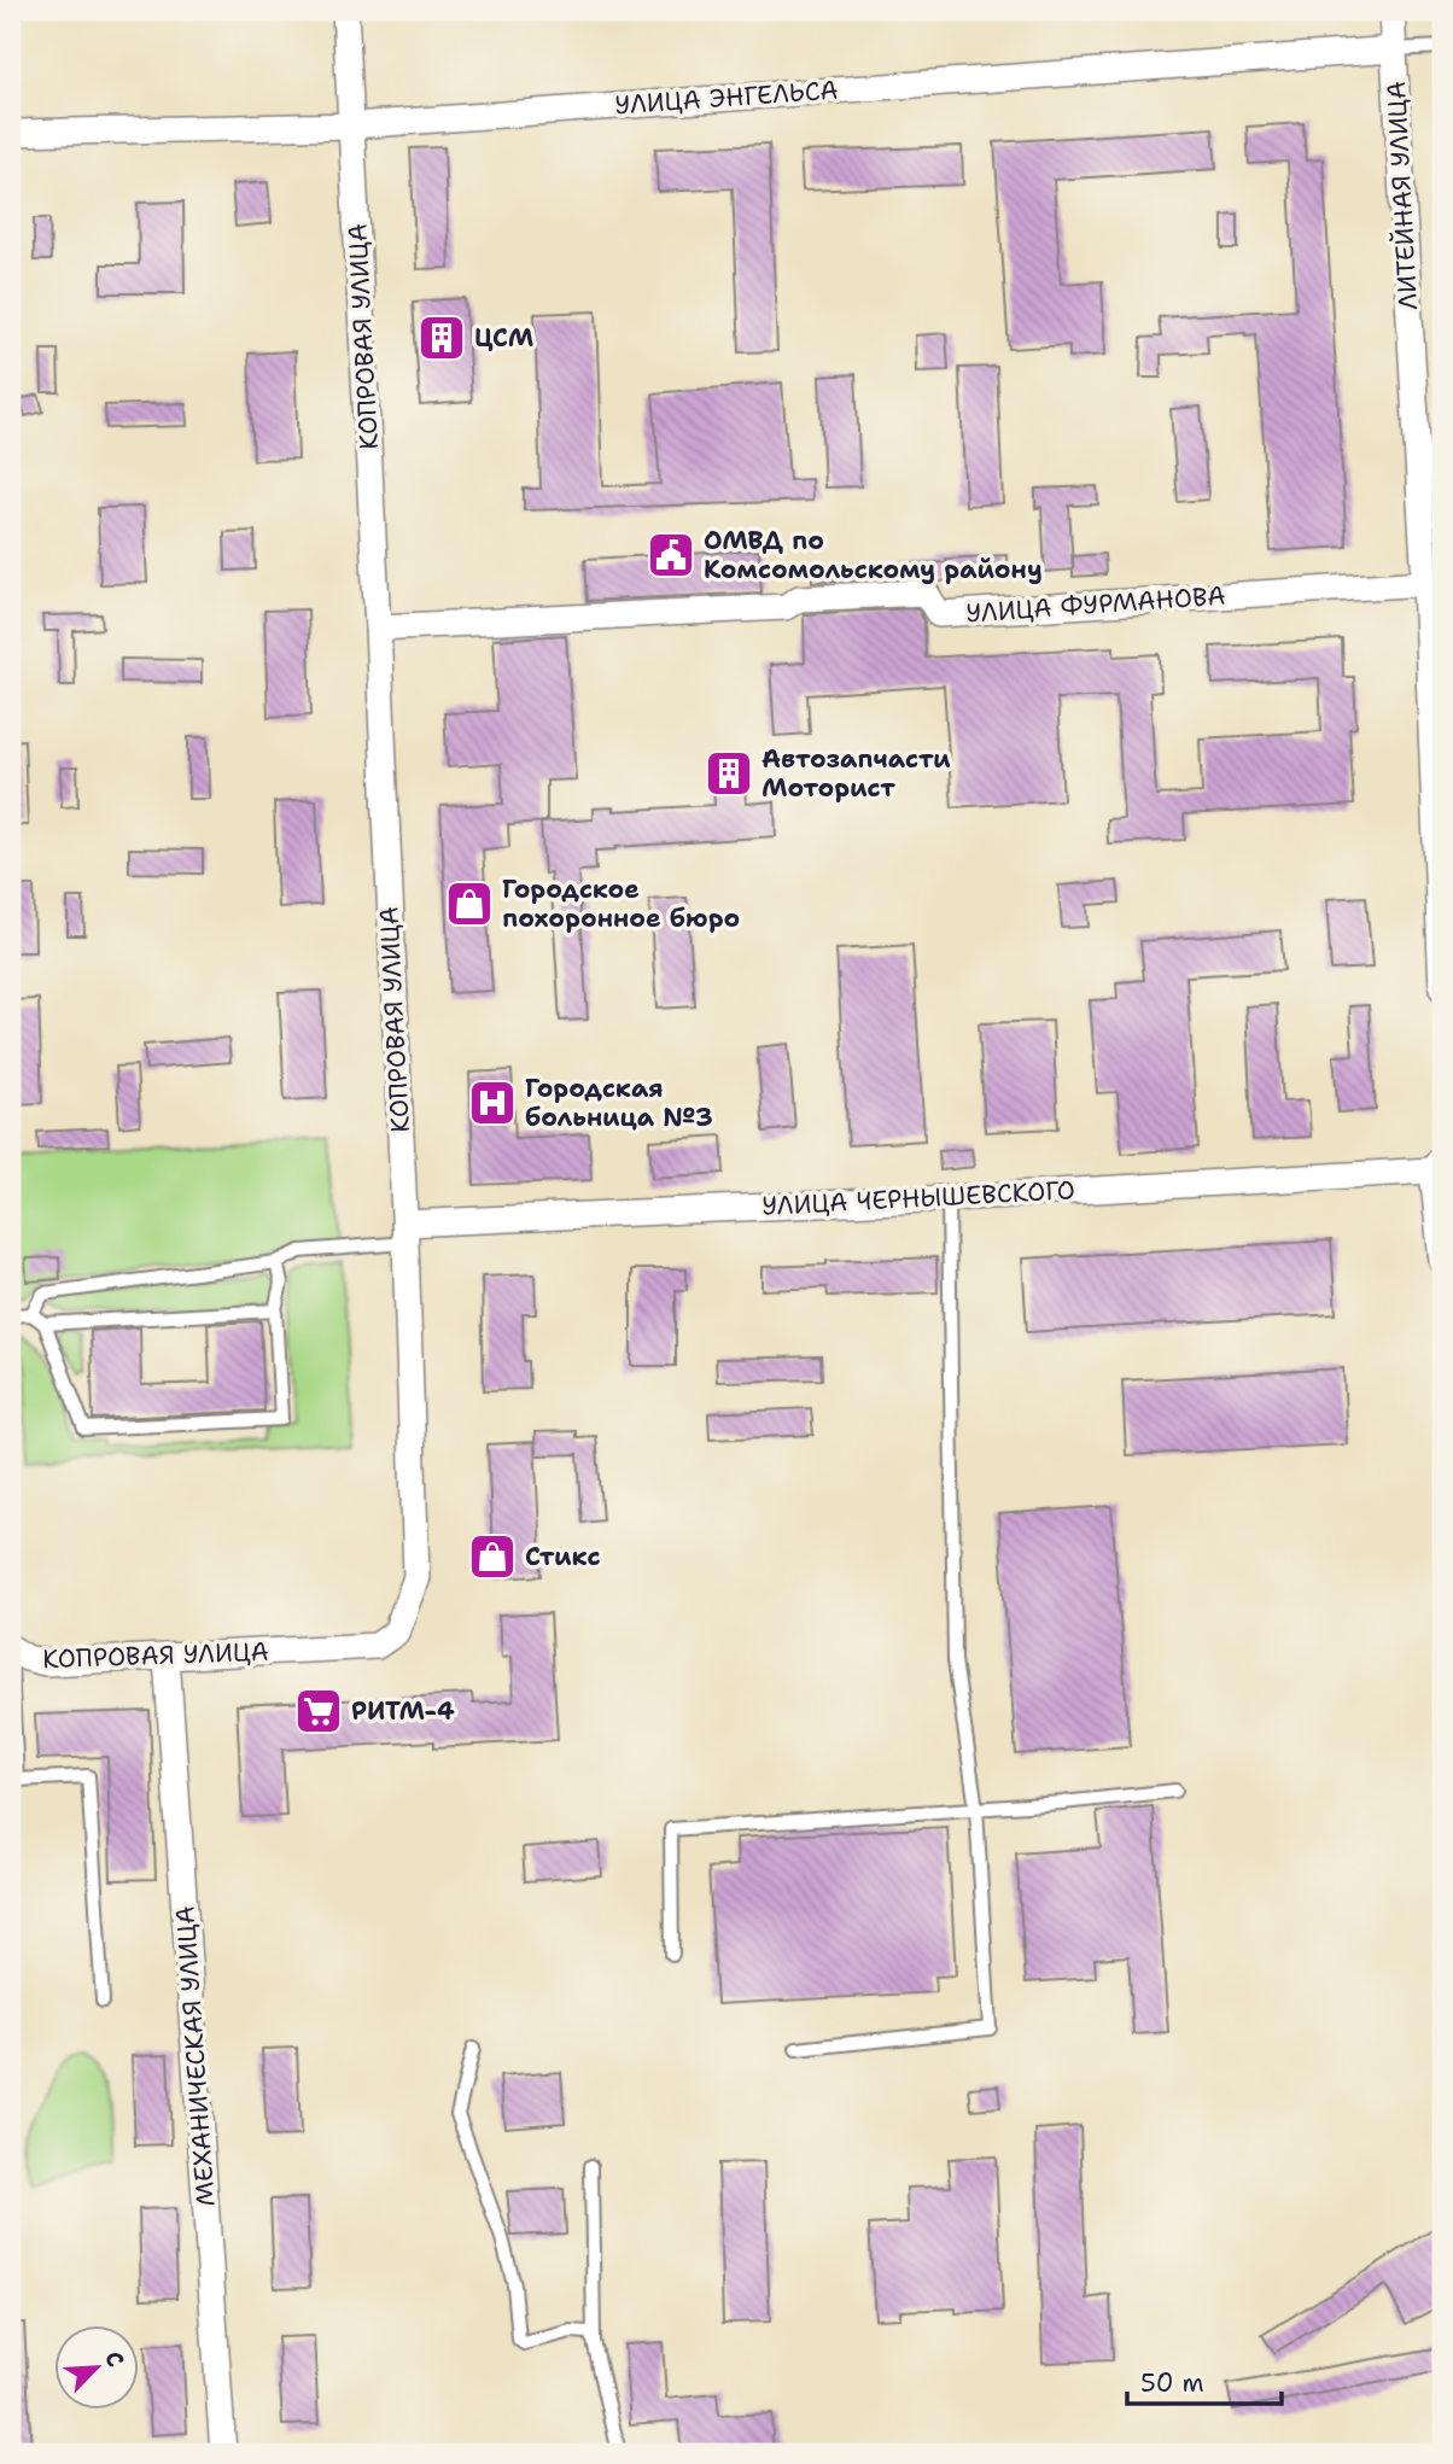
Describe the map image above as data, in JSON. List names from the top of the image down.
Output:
{
  "streets": {
    "street": [
      "УЛИЦА ЭНГЕЛЬСА",
      "ЛИТЕЙНАЯ УЛИЦА",
      "КОПРОВАЯ УЛИЦА",
      "УЛИЦА ФУРМАНОВА",
      "УЛИЦА ЧЕРНЫШЕВСКОГО",
      "МЕХАНИЧЕСКАЯ УЛИЦА"
    ]
  },
  "crossings": [
    ["УЛИЦА ЭНГЕЛЬСА", "ЛИТЕЙНАЯ УЛИЦА"],
    ["УЛИЦА ЭНГЕЛЬСА", "КОПРОВАЯ УЛИЦА"],
    ["ЛИТЕЙНАЯ УЛИЦА", "УЛИЦА ФУРМАНОВА"],
    ["КОПРОВАЯ УЛИЦА", "УЛИЦА ФУРМАНОВА"],
    ["КОПРОВАЯ УЛИЦА", "УЛИЦА ЧЕРНЫШЕВСКОГО"],
    ["КОПРОВАЯ УЛИЦА", "МЕХАНИЧЕСКАЯ УЛИЦА"]
  ],
  "places": {
    "building": ["ЦСМ", "Автозапчасти Моторист"],
    "public building": ["ОМВД по Комсомольскому району"],
    "shop": ["Городское похоронное бюро", "Стикс"],
    "hospital": ["Городская больница №3"],
    "supermarket": ["РИТМ-4"]
  },
  "scale_bar": "50 m",
  "north": "top right"
}
